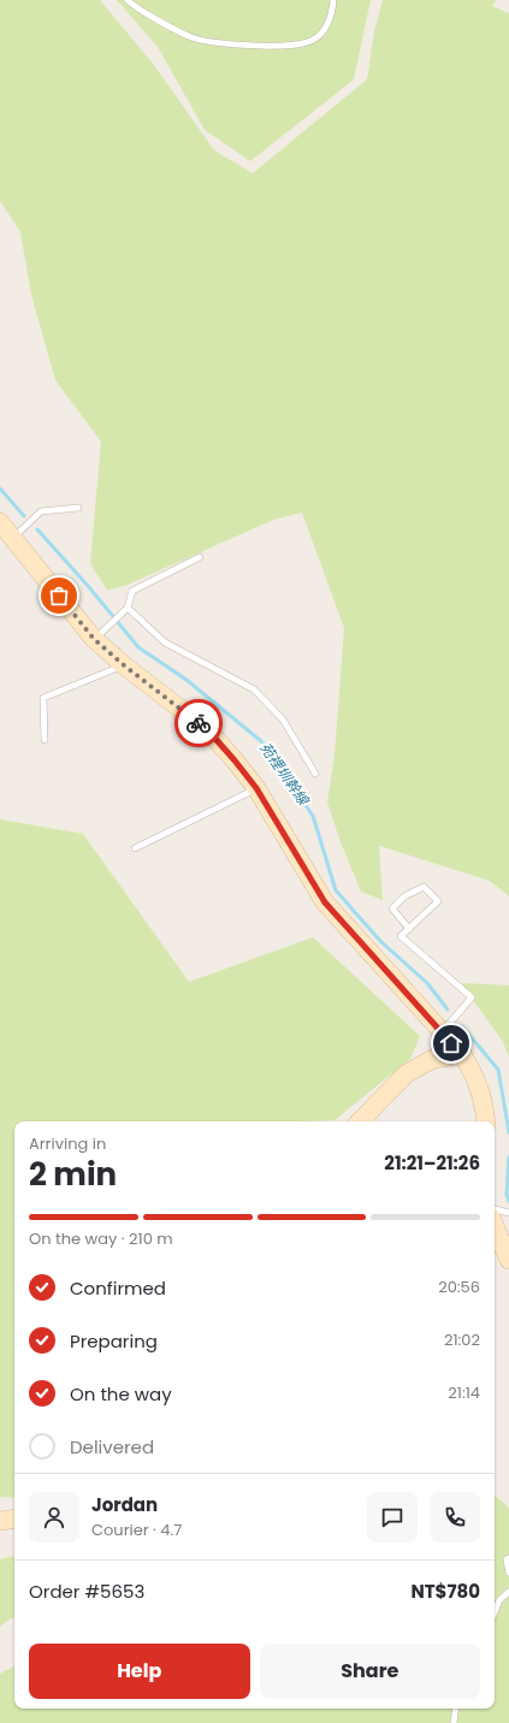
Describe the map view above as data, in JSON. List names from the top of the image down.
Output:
{
  "water": ["苑裡圳幹線"],
  "page": {
    "heading": ["2 min", "Arriving in", "21:21–21:26"],
    "panel": [
      "Jordan",
      "Courier · 4.7",
      "Order #5653",
      "NT$780"
    ],
    "bar": "On the way · 210 m",
    "list": [
      ["Confirmed", "20:56"],
      ["Preparing", "21:02"],
      ["On the way", "21:14"],
      "Delivered"
    ],
    "buttons": ["Help", "Share"]
  }
}
